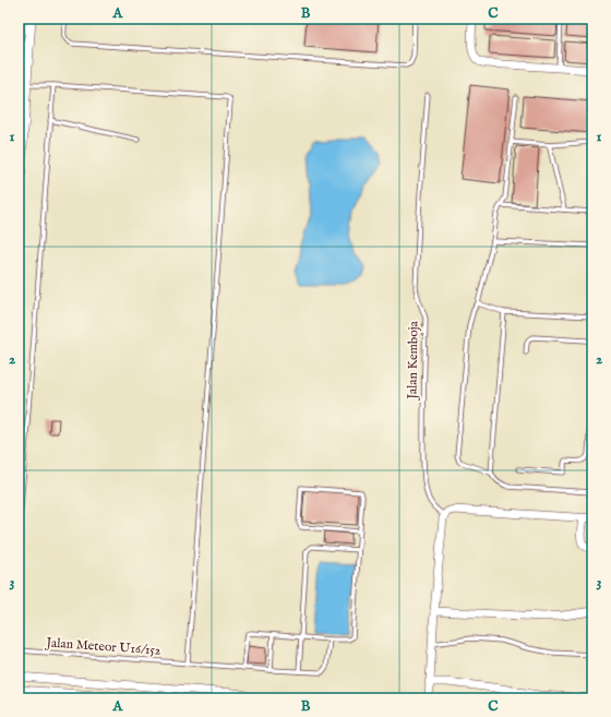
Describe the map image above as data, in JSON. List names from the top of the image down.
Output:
{
  "streets": {
    "lane": ["Jalan Kemboja", "Jalan Meteor U16/152"]
  },
  "grid": {
    "columns": ["A", "B", "C"],
    "rows": ["1", "2", "3"]
  }
}
